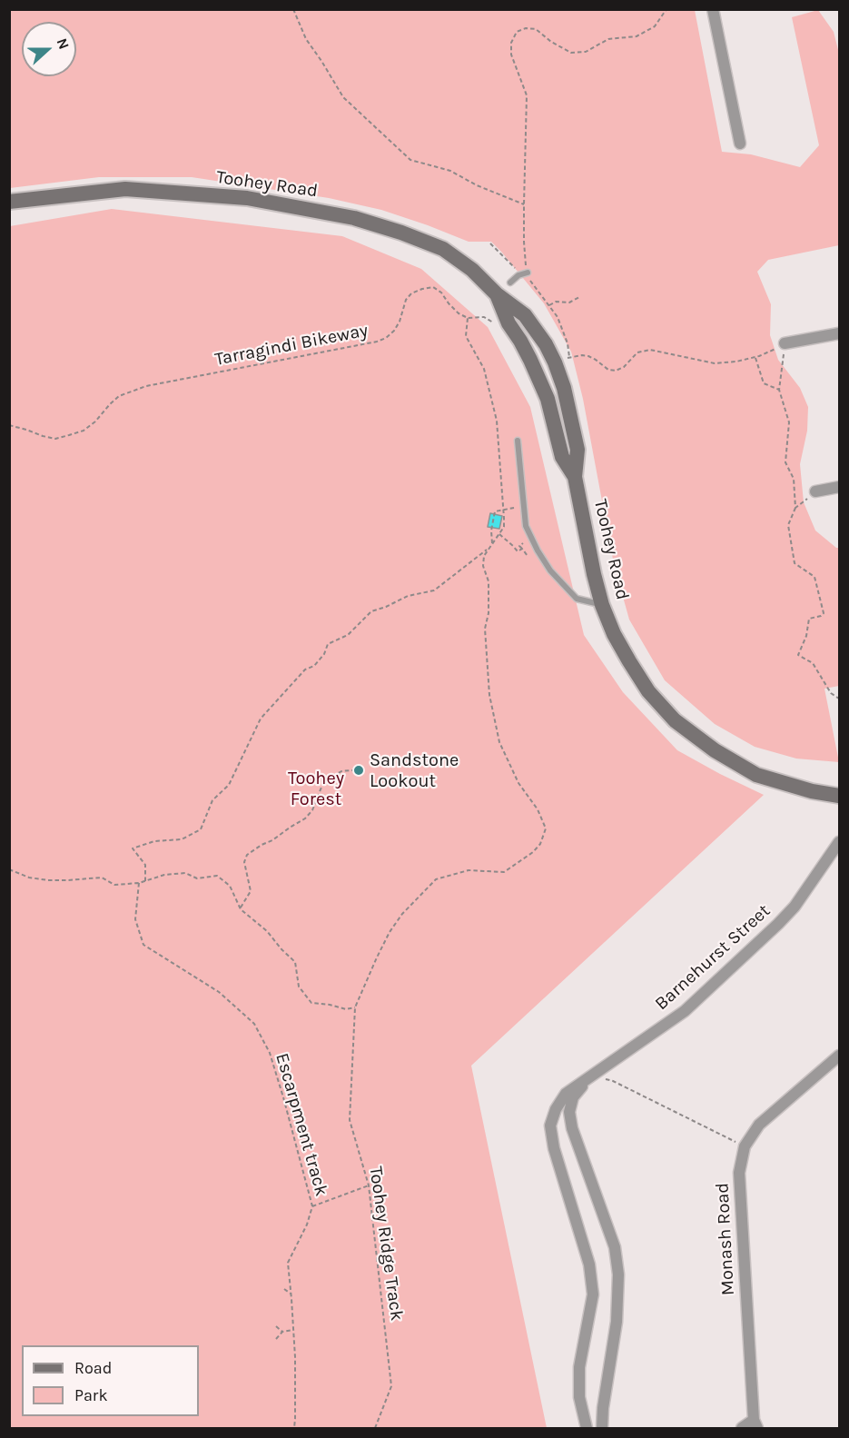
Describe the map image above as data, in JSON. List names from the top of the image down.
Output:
{
  "streets": {
    "main road": ["Toohey Road"],
    "street": ["Barnehurst Street", "Monash Road"],
    "path": ["Tarragindi Bikeway", "Escarpment track", "Toohey Ridge Track"]
  },
  "parks": ["Toohey Forest"],
  "places": ["Sandstone Lookout"],
  "legend": ["Road", "Park"],
  "north": "right"
}
